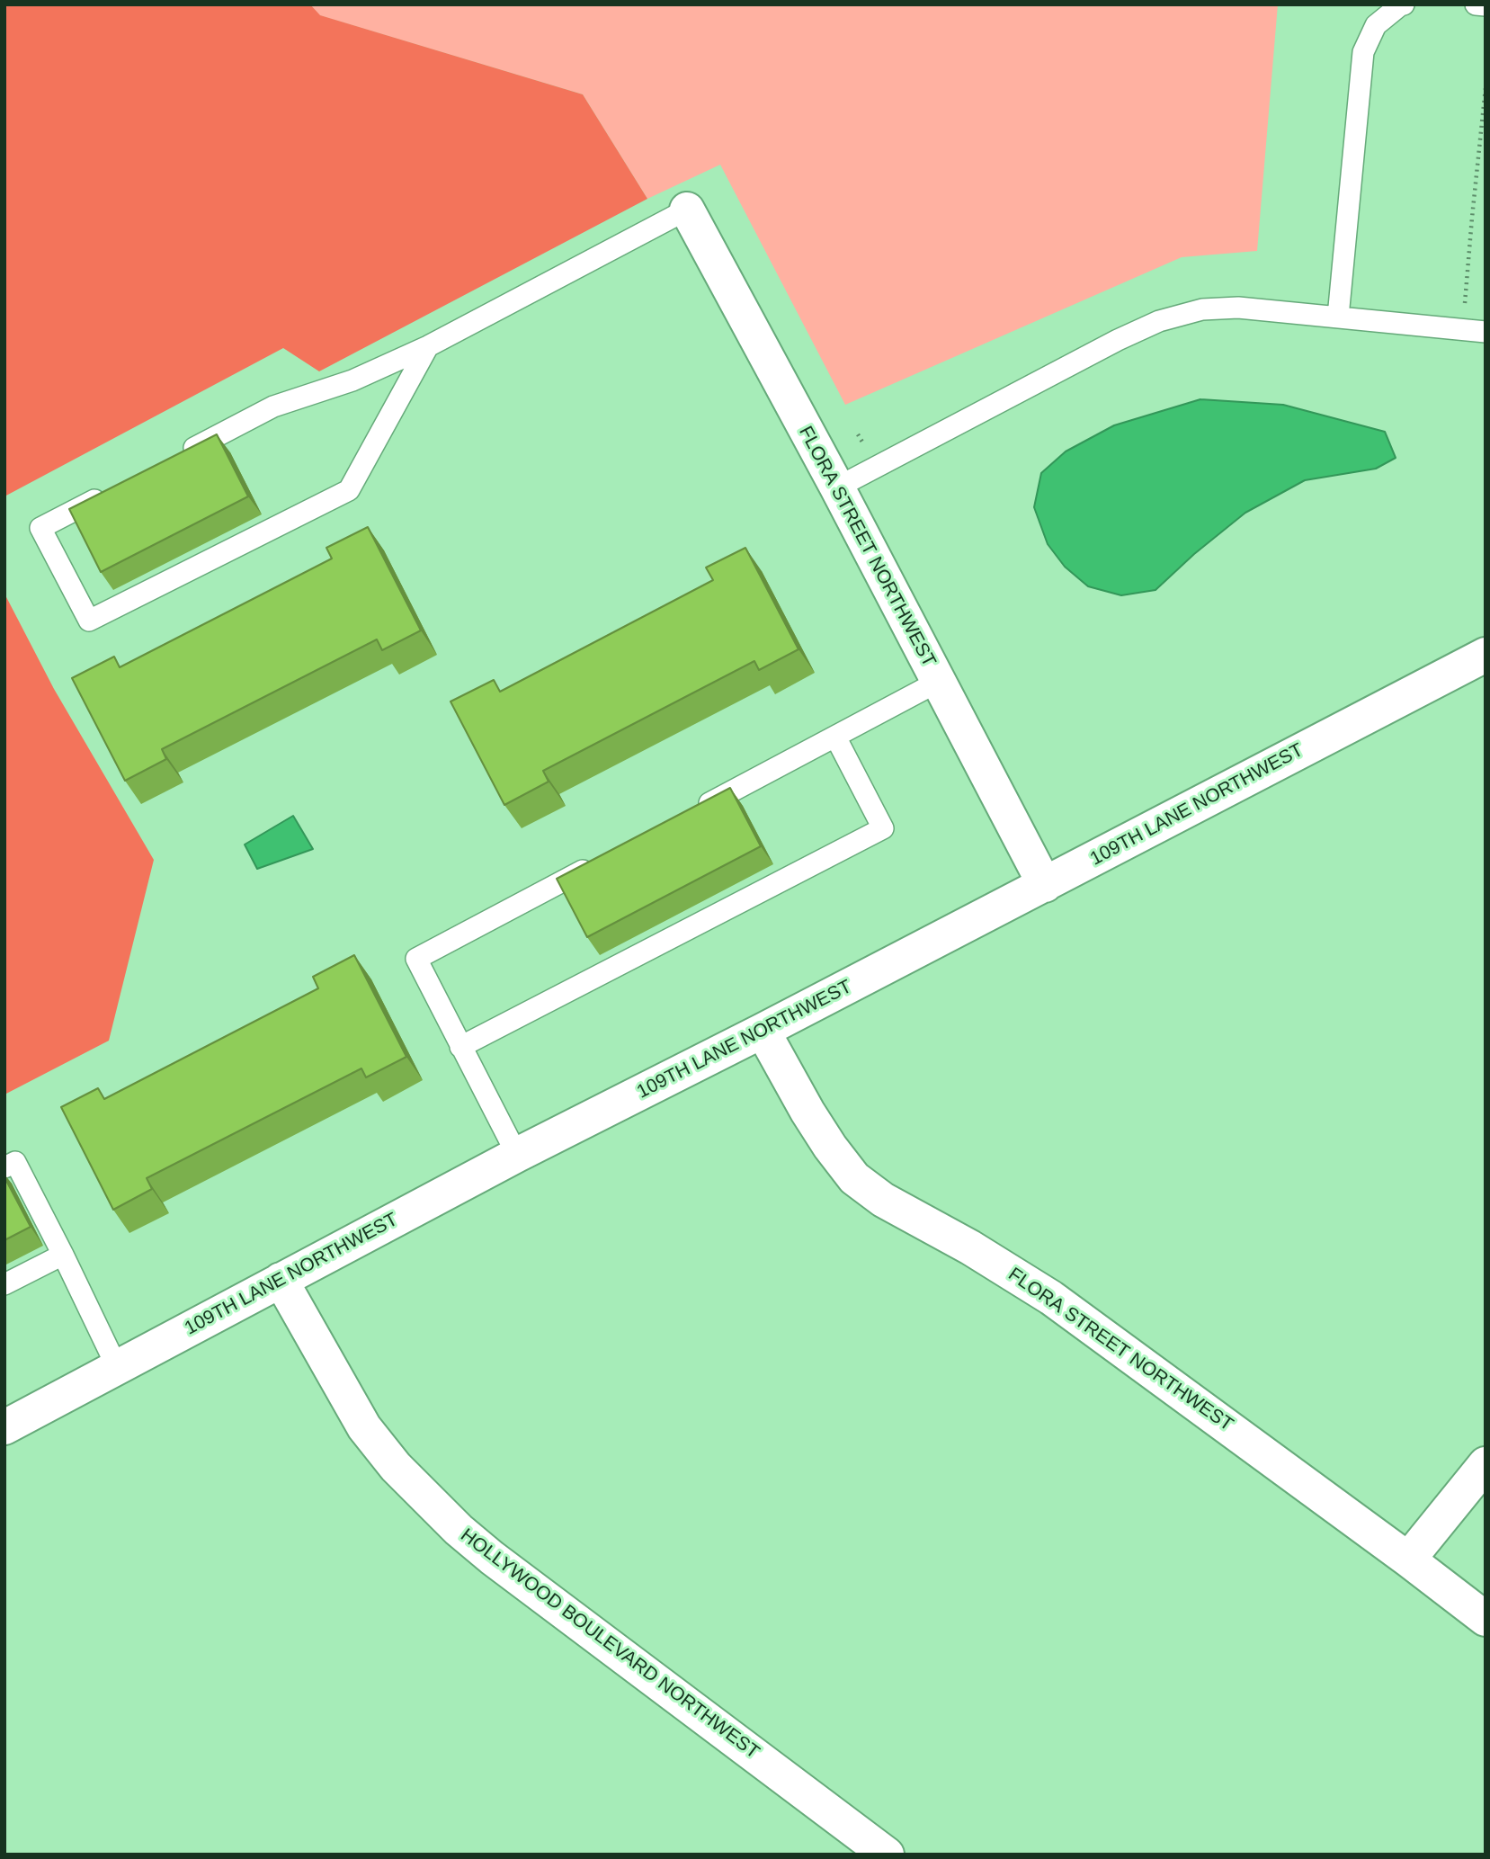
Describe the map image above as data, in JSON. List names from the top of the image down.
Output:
{
  "streets": {
    "street": ["FLORA STREET NORTHWEST", "109TH LANE NORTHWEST", "HOLLYWOOD BOULEVARD NORTHWEST"]
  },
  "crossings": [
    ["FLORA STREET NORTHWEST", "109TH LANE NORTHWEST"],
    ["109TH LANE NORTHWEST", "HOLLYWOOD BOULEVARD NORTHWEST"]
  ]
}
